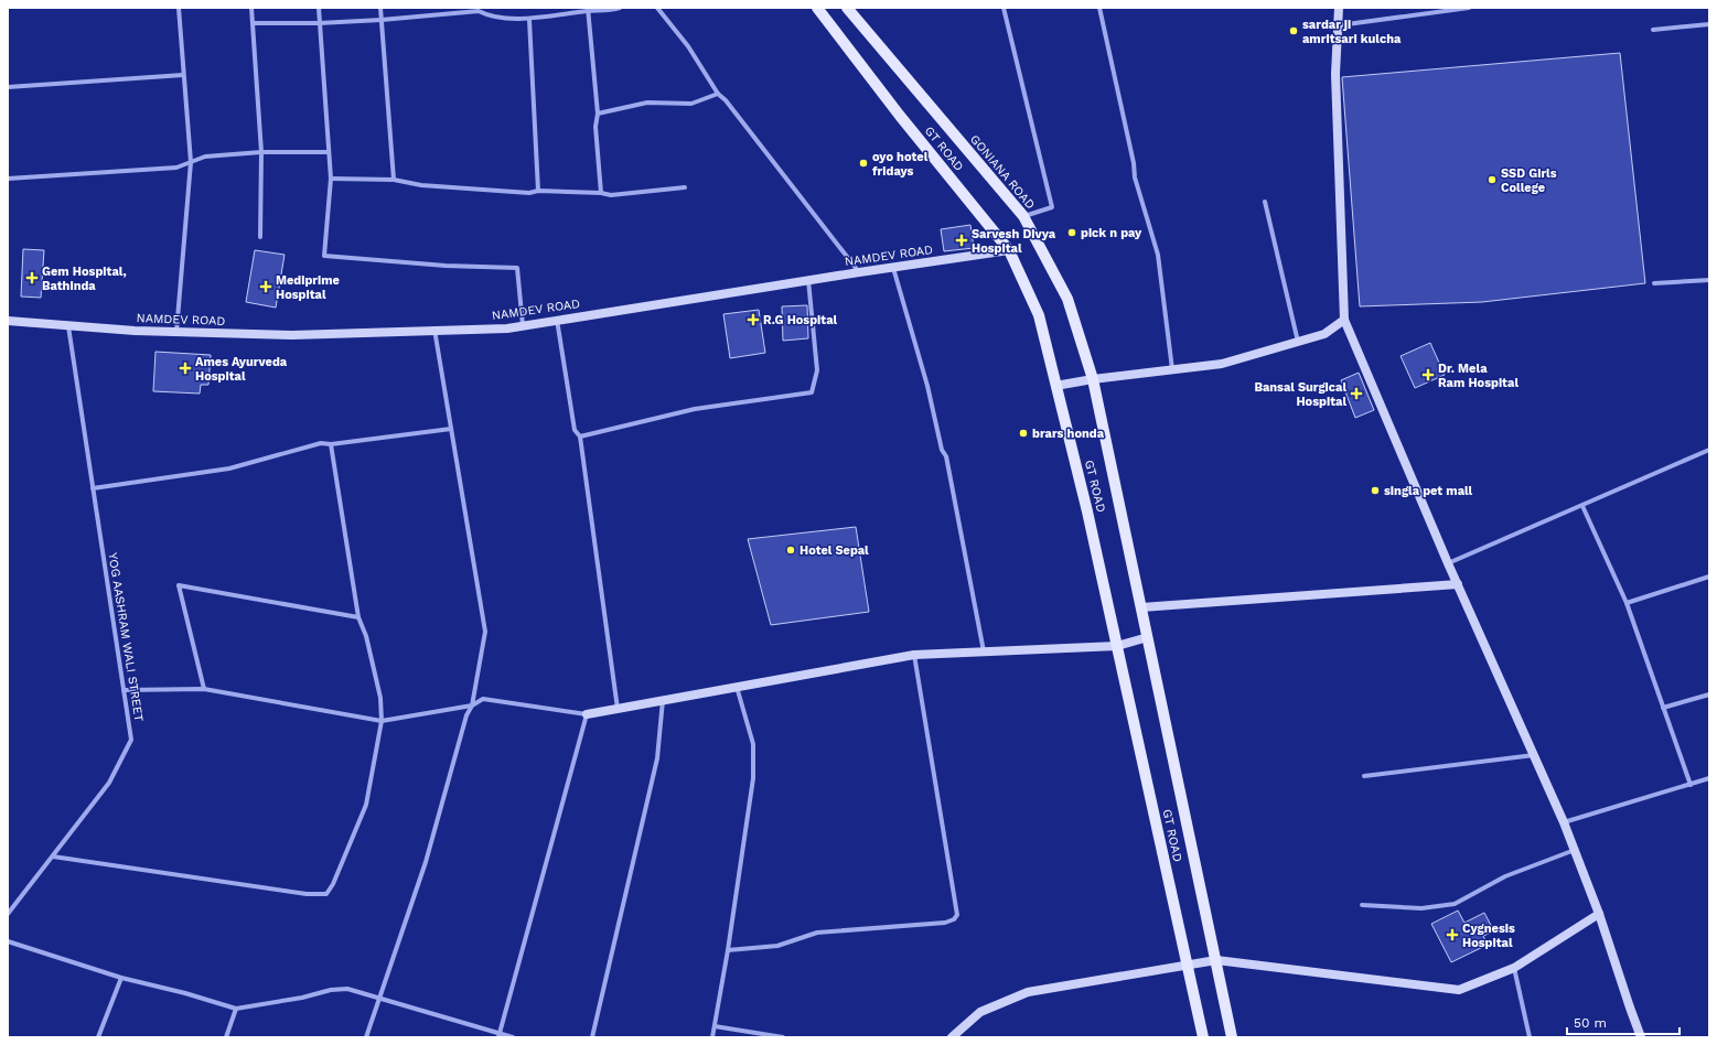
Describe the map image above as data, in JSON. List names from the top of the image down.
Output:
{
  "streets": {
    "main road": ["GT ROAD", "GONIANA ROAD"],
    "street": ["NAMDEV ROAD", "YOG AASHRAM WALI STREET"]
  },
  "crossings": [
    ["GT ROAD", "GONIANA ROAD"],
    ["GT ROAD", "NAMDEV ROAD"],
    ["NAMDEV ROAD", "YOG AASHRAM WALI STREET"]
  ],
  "places": {
    "other": [
      "sardar ji amritsari kulcha",
      "oyo hotel fridays",
      "SSD Girls College",
      "pick n pay",
      "brars honda",
      "singla pet mall",
      "Hotel Sepal"
    ],
    "health": [
      "Sarvesh Divya Hospital",
      "Gem Hospital, Bathinda",
      "Mediprime Hospital",
      "R.G Hospital",
      "Ames Ayurveda Hospital",
      "Dr. Mela Ram Hospital",
      "Bansal Surgical Hospital",
      "Cygnesis Hospital"
    ]
  },
  "scale_bar": "50 m"
}
